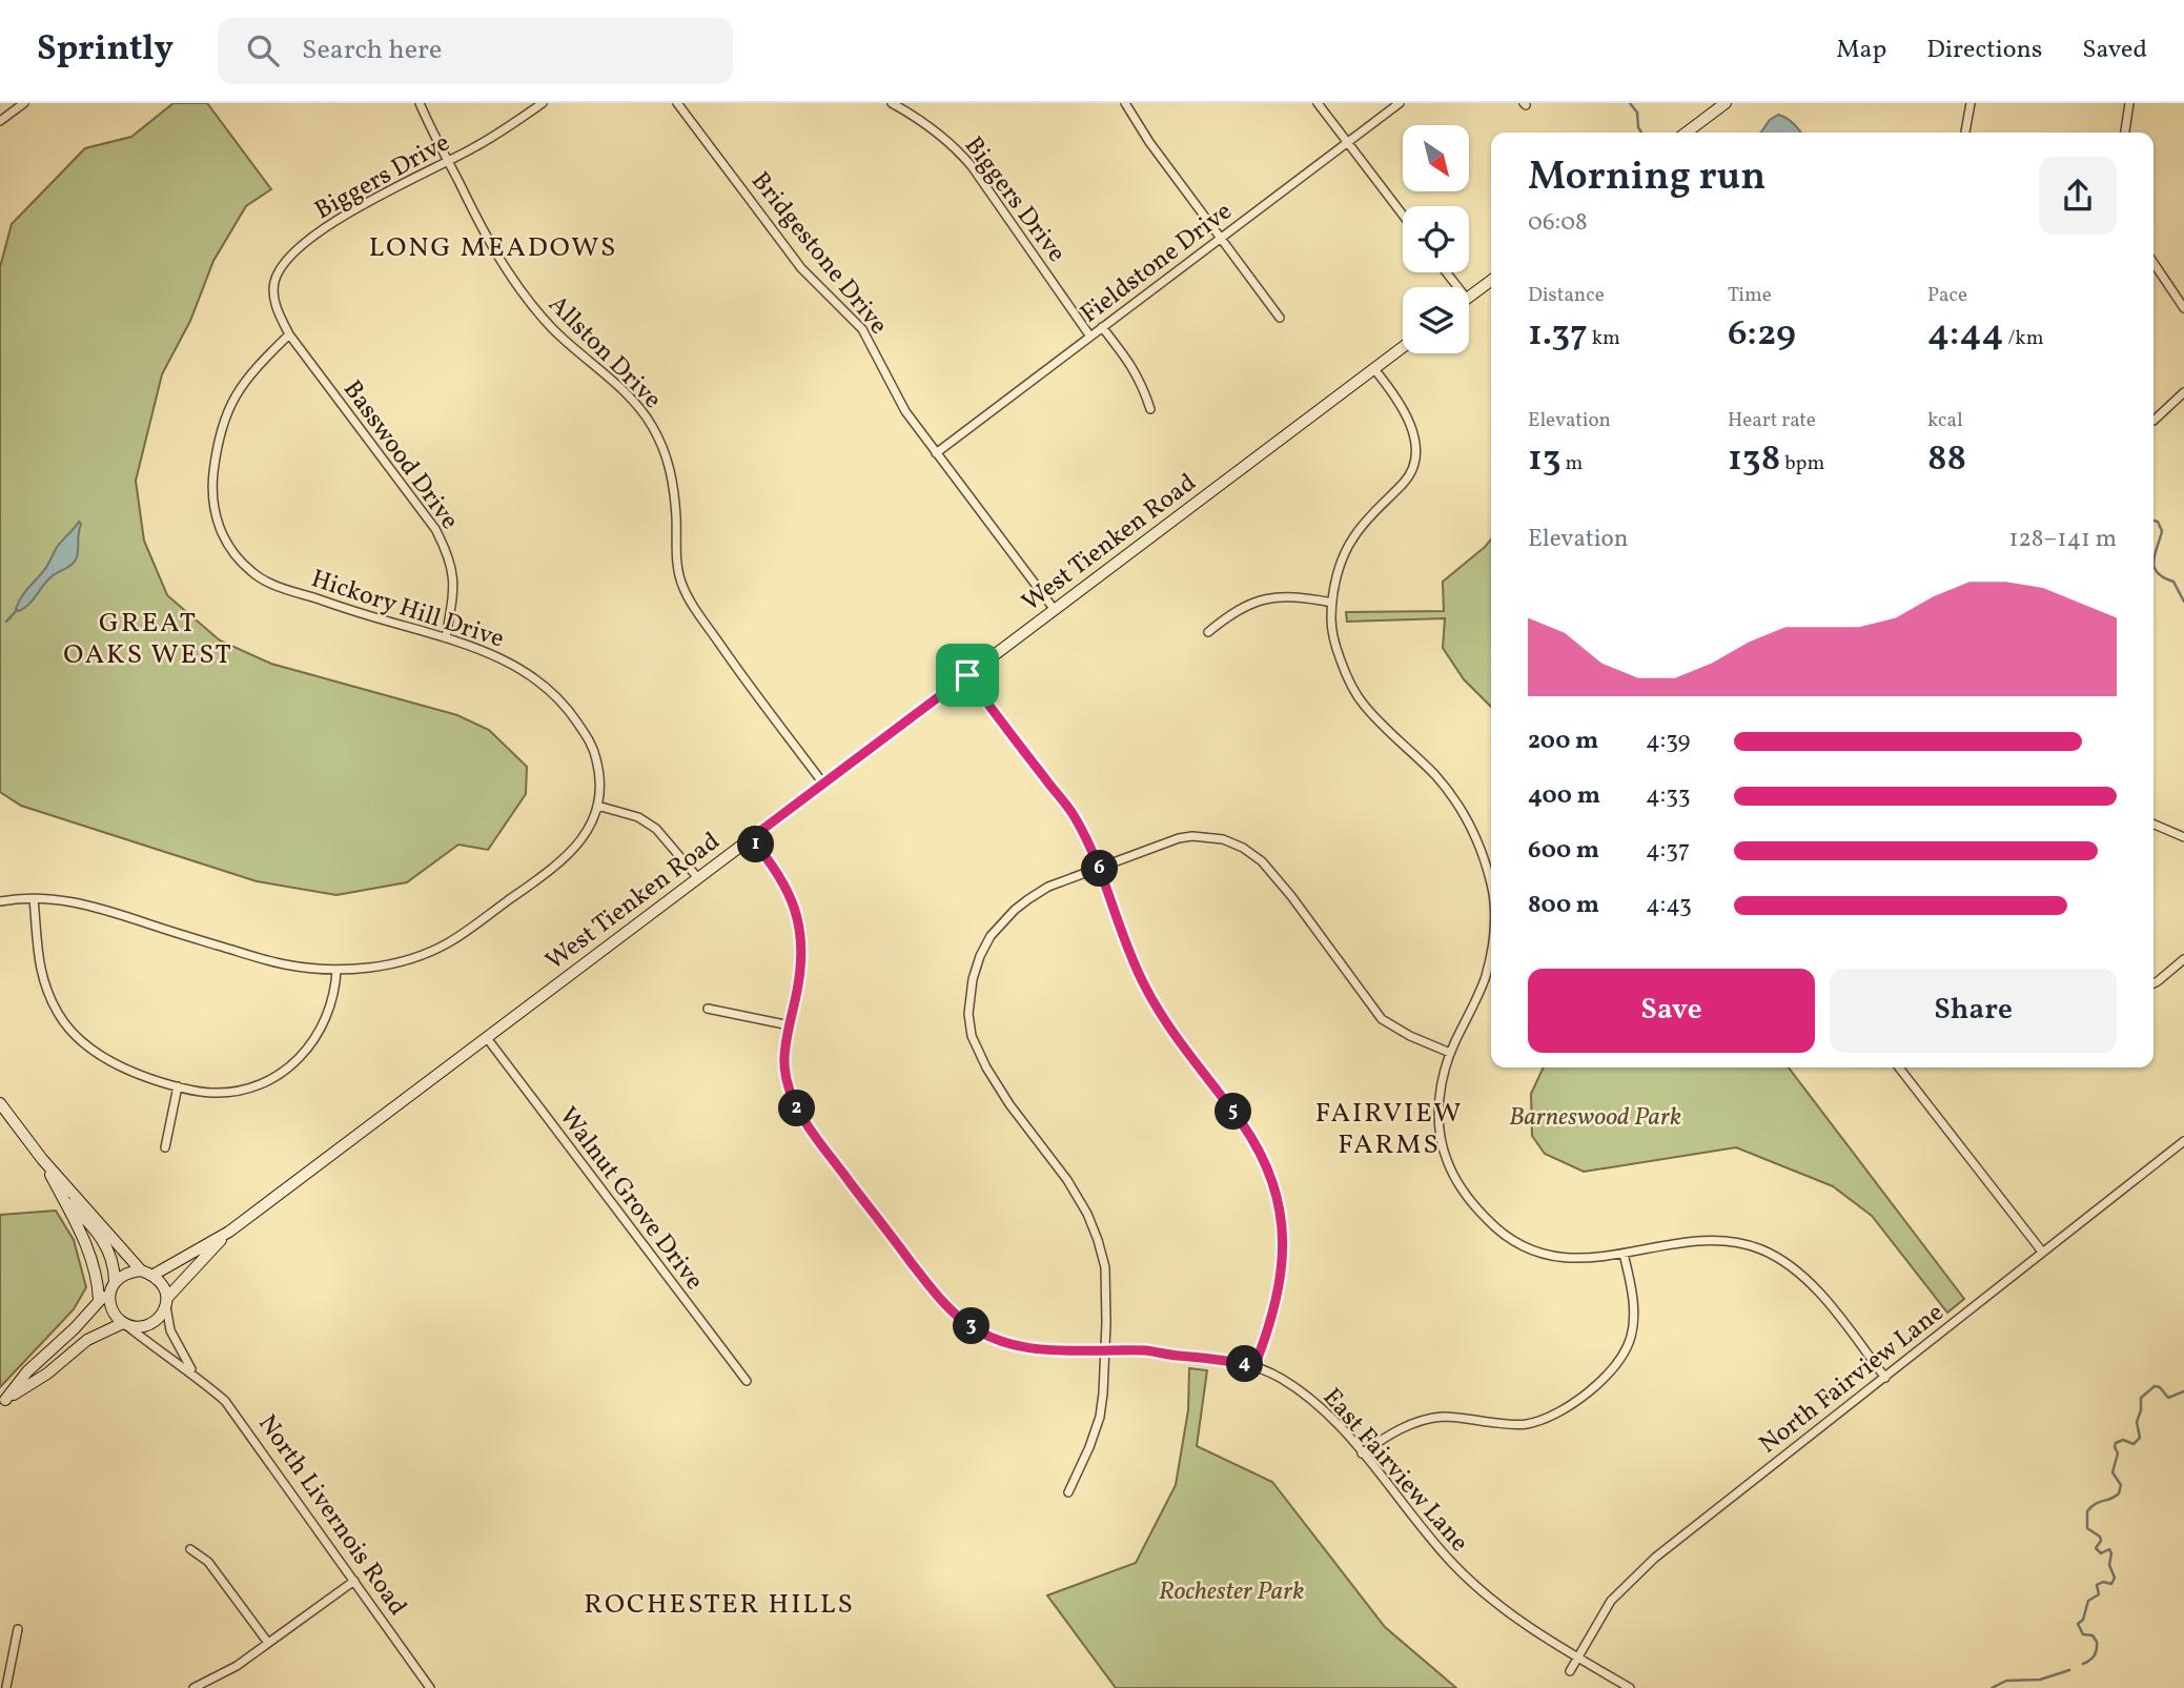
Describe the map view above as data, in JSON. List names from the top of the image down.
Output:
{
  "streets": {
    "street": [
      "Biggers Drive",
      "Bridgestone Drive",
      "Fieldstone Drive",
      "Allston Drive",
      "Basswood Drive",
      "West Tienken Road",
      "Hickory Hill Drive",
      "Walnut Grove Drive",
      "North Fairview Lane",
      "East Fairview Lane",
      "North Livernois Road"
    ]
  },
  "crossings": [
    ["Biggers Drive", "Fieldstone Drive"],
    ["Biggers Drive", "Allston Drive"],
    ["Biggers Drive", "Basswood Drive"],
    ["Bridgestone Drive", "Fieldstone Drive"],
    ["Bridgestone Drive", "West Tienken Road"],
    ["Allston Drive", "West Tienken Road"],
    ["Basswood Drive", "Hickory Hill Drive"],
    ["West Tienken Road", "Walnut Grove Drive"],
    ["West Tienken Road", "East Fairview Lane"],
    ["West Tienken Road", "North Livernois Road"],
    ["North Fairview Lane", "East Fairview Lane"]
  ],
  "districts": [
    "LONG MEADOWS",
    "GREAT OAKS WEST",
    "FAIRVIEW FARMS",
    "ROCHESTER HILLS"
  ],
  "parks": ["Barneswood Park", "Rochester Park"],
  "north": "bottom right",
  "page": {
    "header": "Sprintly",
    "search": "Search here",
    "nav": ["Map", "Directions", "Saved"],
    "heading": ["Morning run", "06:08"],
    "stats": [
      ["Distance", "1.37 km"],
      ["Time", "6:29"],
      ["Pace", "4:44 /km"],
      ["Elevation", "13 m"],
      ["Heart rate", "138 bpm"],
      ["kcal", "88"]
    ],
    "chart": ["Elevation", "128–141 m"],
    "list": [
      {
        "name": "200 m",
        "note": "4:39"
      },
      {
        "name": "400 m",
        "note": "4:33"
      },
      {
        "name": "600 m",
        "note": "4:37"
      },
      {
        "name": "800 m",
        "note": "4:43"
      }
    ],
    "pins": [
      "1",
      "6",
      "2",
      "5",
      "3",
      "4"
    ],
    "buttons": ["Save", "Share"]
  }
}
